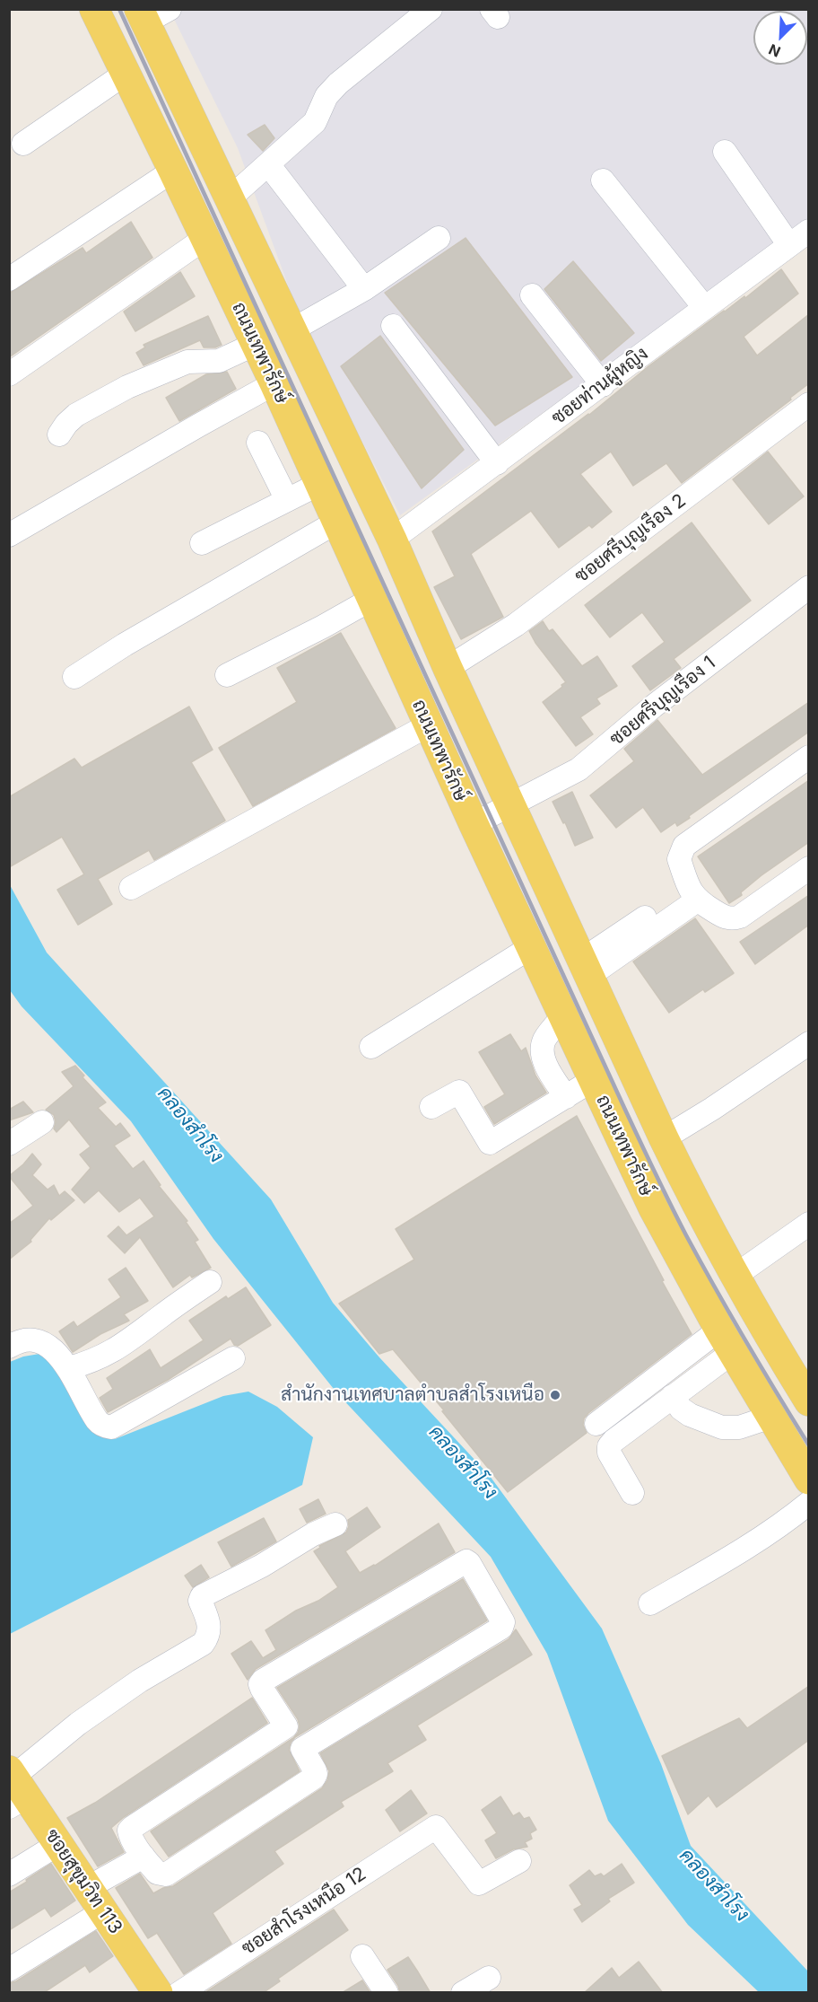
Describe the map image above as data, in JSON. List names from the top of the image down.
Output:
{
  "streets": {
    "main road": ["ถนนเทพารักษ์", "ซอยสุขุมวิท 113"],
    "street": [
      "ซอยท่านผู้หญิง",
      "ซอยศรีบุญเรือง 2",
      "ซอยศรีบุญเรือง 1",
      "ซอยสำโรงเหนือ 12"
    ]
  },
  "crossings": [
    ["ถนนเทพารักษ์", "ซอยท่านผู้หญิง"],
    ["ถนนเทพารักษ์", "ซอยศรีบุญเรือง 2"],
    ["ถนนเทพารักษ์", "ซอยศรีบุญเรือง 1"]
  ],
  "water": ["คลองสำโรง"],
  "places": ["สำนักงานเทศบาลตำบลสำโรงเหนือ"],
  "north": "bottom left"
}
